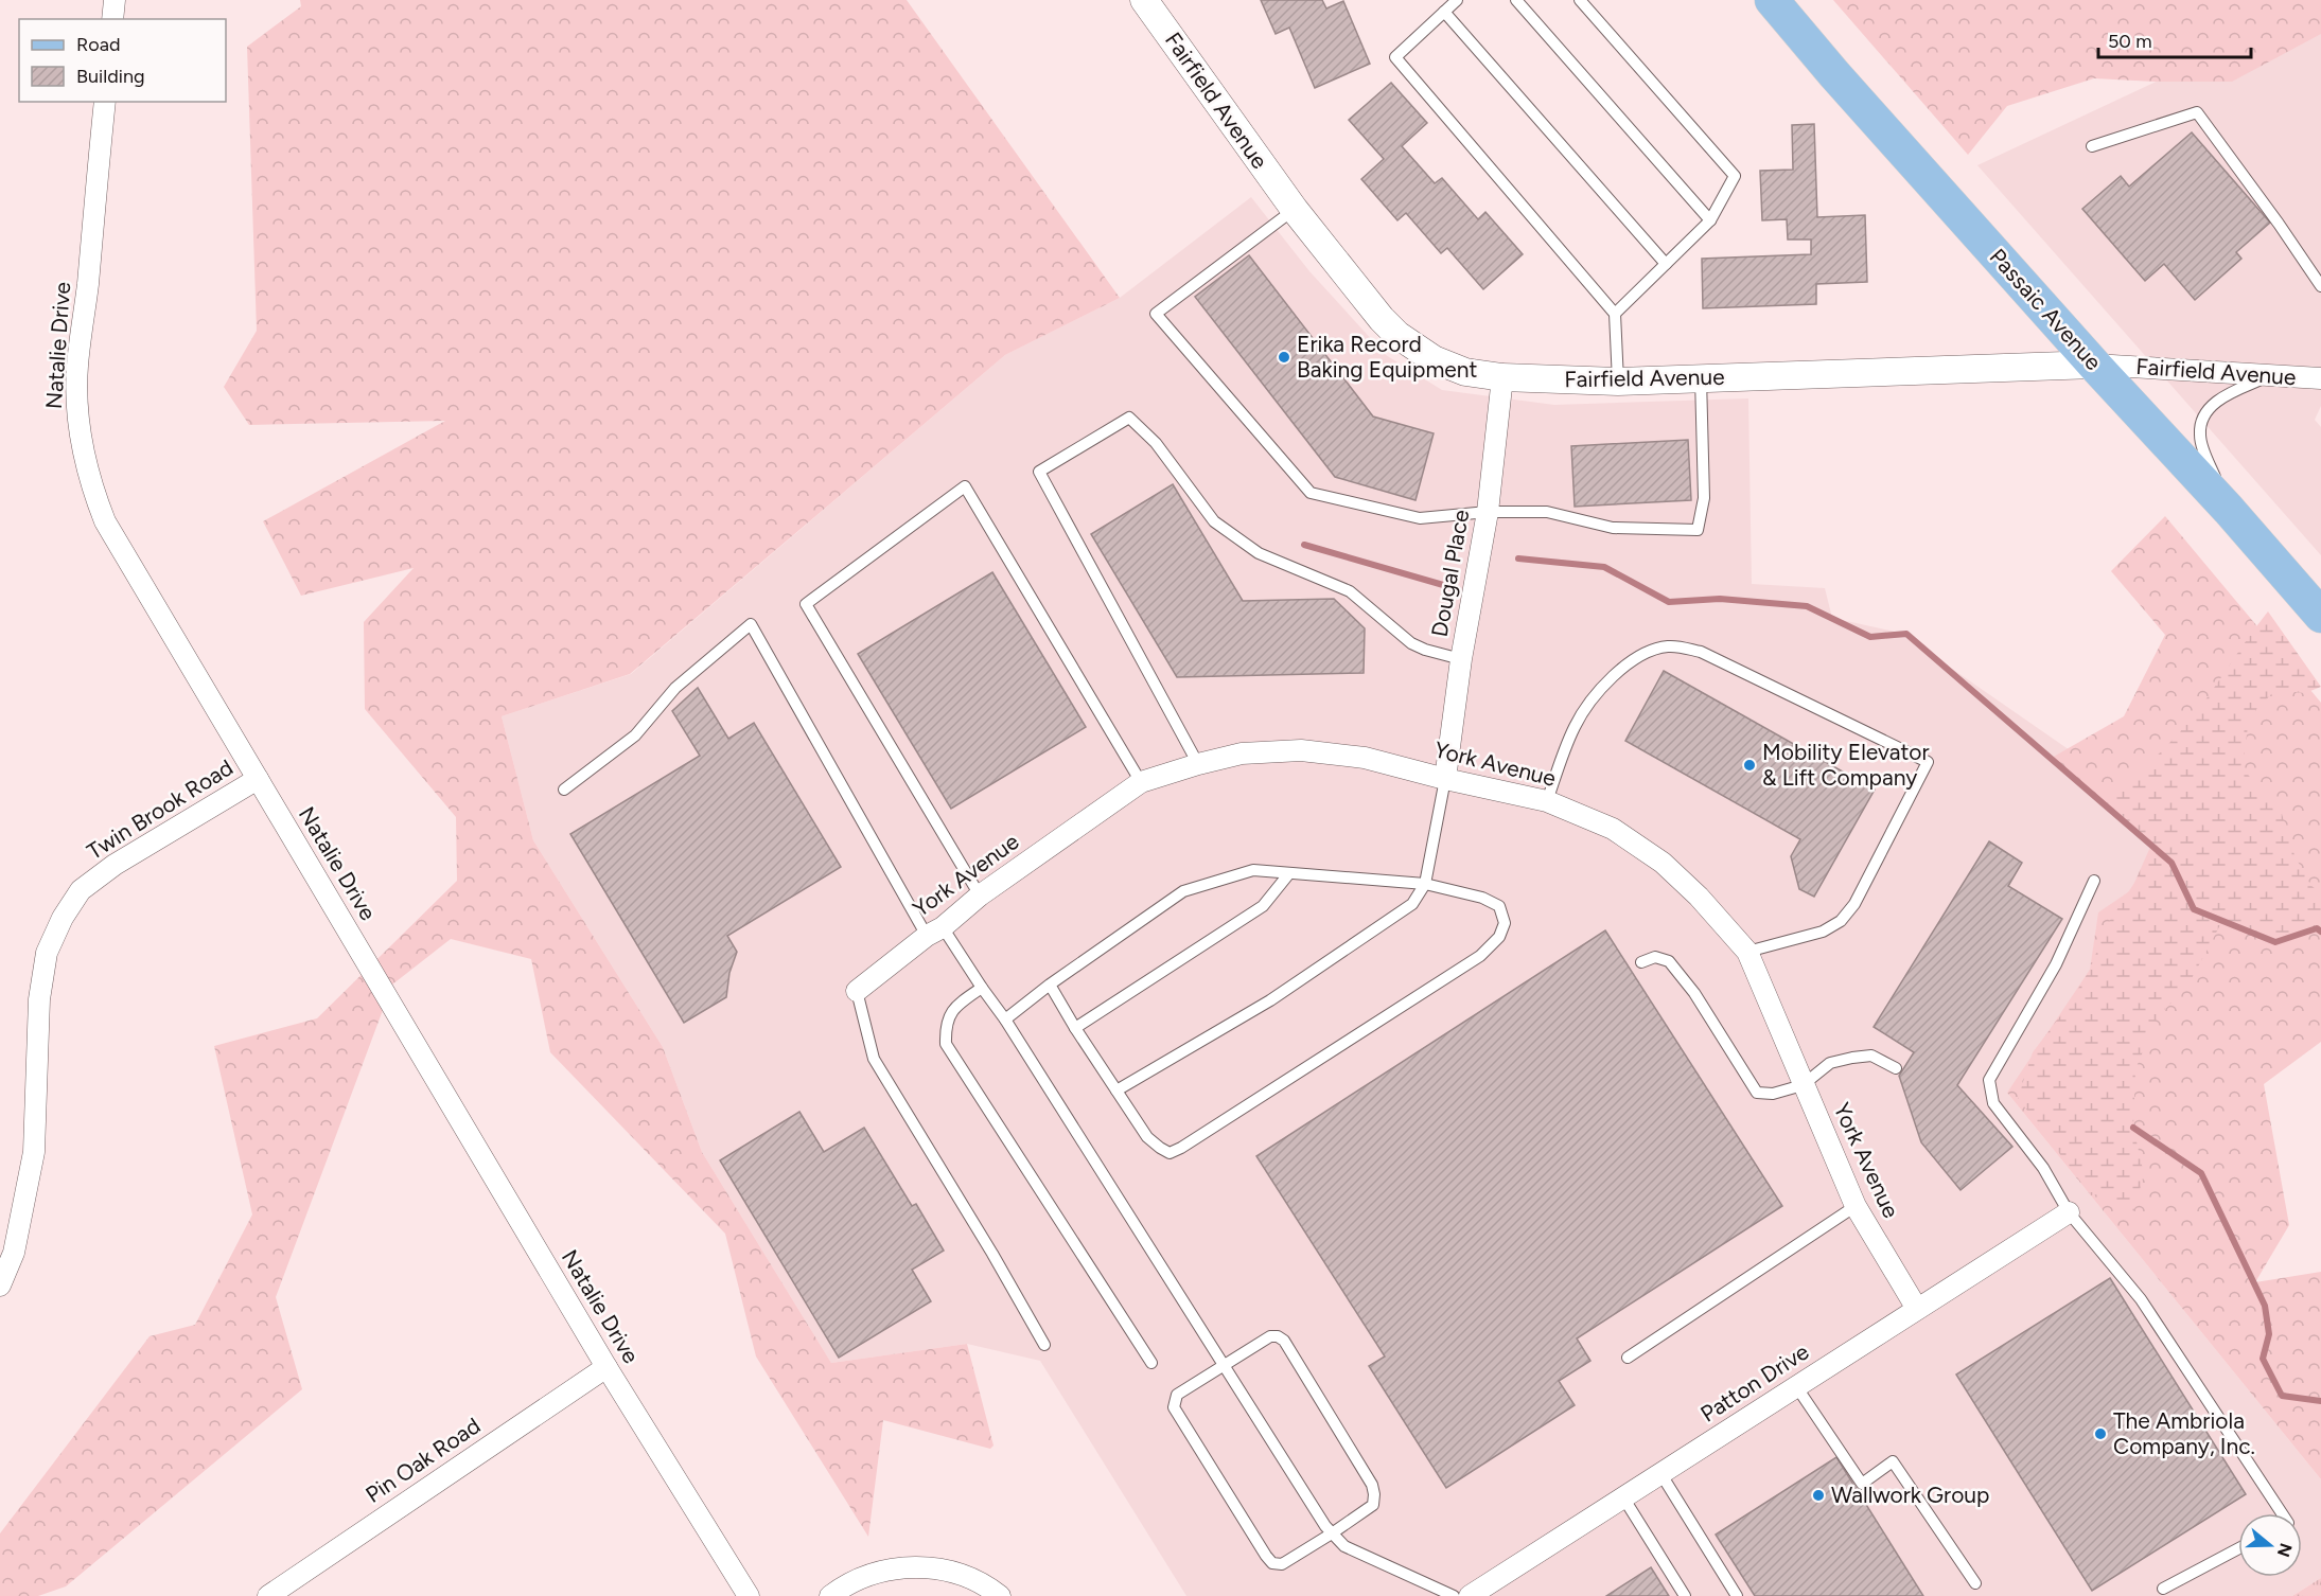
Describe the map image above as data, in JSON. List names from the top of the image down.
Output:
{
  "streets": {
    "main road": ["Passaic Avenue"],
    "street": [
      "Fairfield Avenue",
      "Natalie Drive",
      "Dougal Place",
      "York Avenue",
      "Twin Brook Road",
      "Patton Drive",
      "Pin Oak Road"
    ]
  },
  "crossings": [
    ["Fairfield Avenue", "Passaic Avenue"],
    ["Fairfield Avenue", "Dougal Place"],
    ["Natalie Drive", "Twin Brook Road"],
    ["Natalie Drive", "Pin Oak Road"],
    ["Dougal Place", "York Avenue"],
    ["York Avenue", "Patton Drive"]
  ],
  "places": [
    "Erika Record Baking Equipment",
    "Mobility Elevator & Lift Company",
    "The Ambriola Company, Inc.",
    "Wallwork Group"
  ],
  "legend": ["Road", "Building"],
  "scale_bar": "50 m",
  "north": "right"
}
